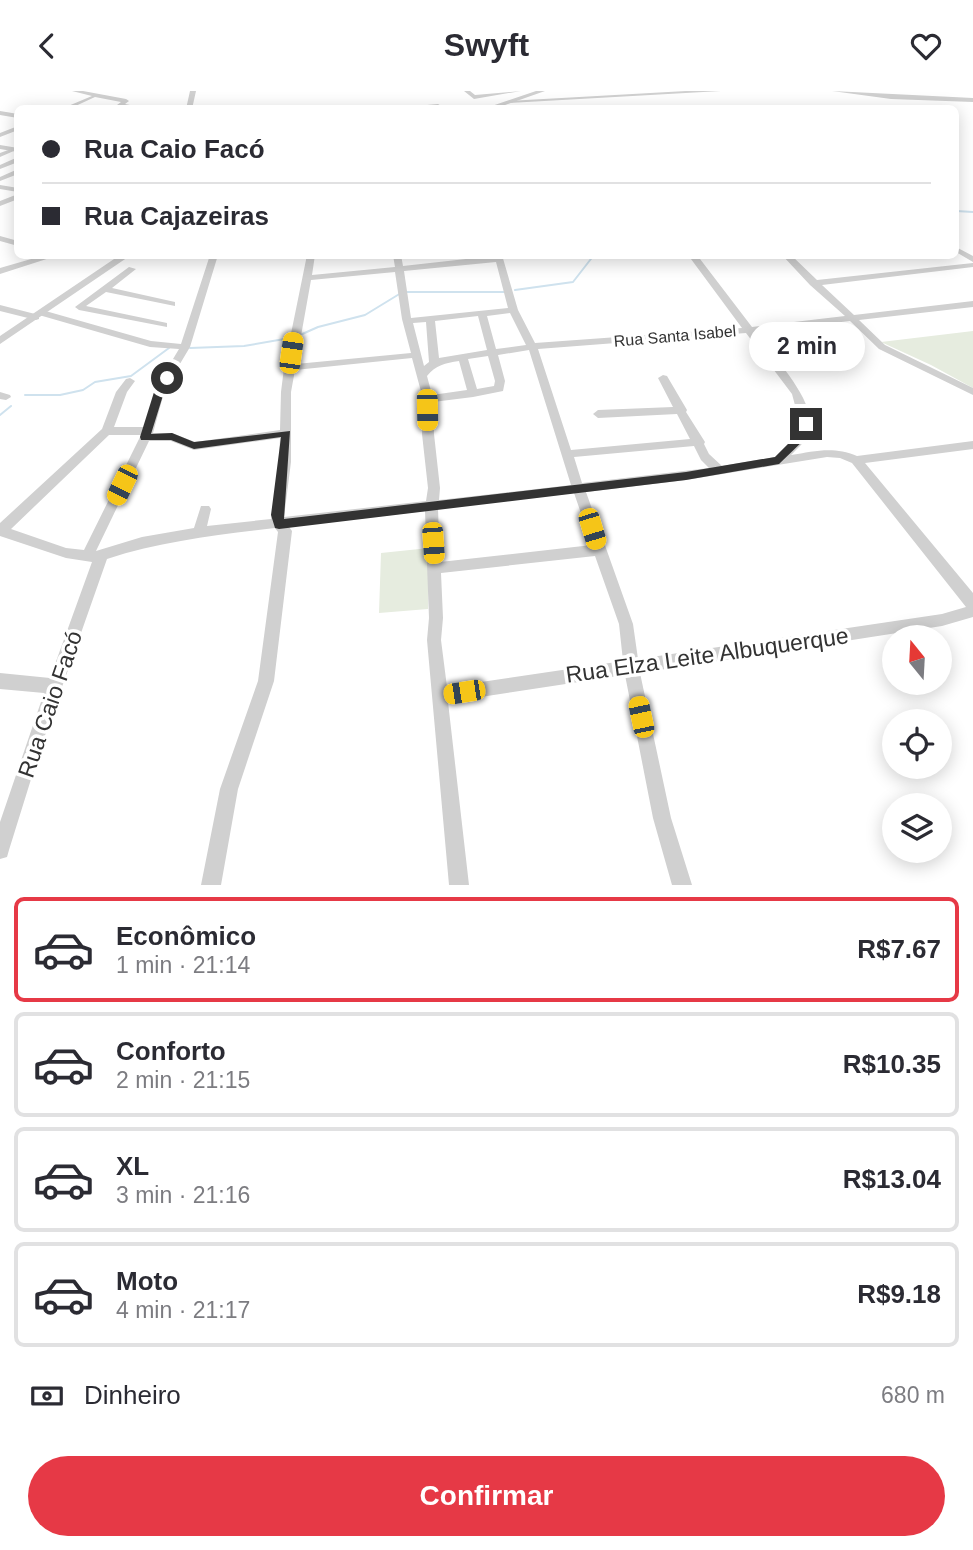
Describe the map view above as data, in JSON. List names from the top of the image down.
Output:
{
  "streets": {
    "street": ["Rua Santa Isabel", "Rua Elza Leite Albuquerque", "Rua Caio Facó"]
  },
  "north": "top",
  "page": {
    "header": "Swyft",
    "banner": ["Rua Caio Facó", "Rua Cajazeiras"],
    "bubble": "2 min",
    "list": [
      {
        "name": "Econômico",
        "note": "1 min · 21:14",
        "value": "R$7.67"
      },
      {
        "name": "Conforto",
        "note": "2 min · 21:15",
        "value": "R$10.35"
      },
      {
        "name": "XL",
        "note": "3 min · 21:16",
        "value": "R$13.04"
      },
      {
        "name": "Moto",
        "note": "4 min · 21:17",
        "value": "R$9.18"
      }
    ],
    "pay": ["Dinheiro", "680 m"],
    "buttons": "Confirmar"
  }
}
